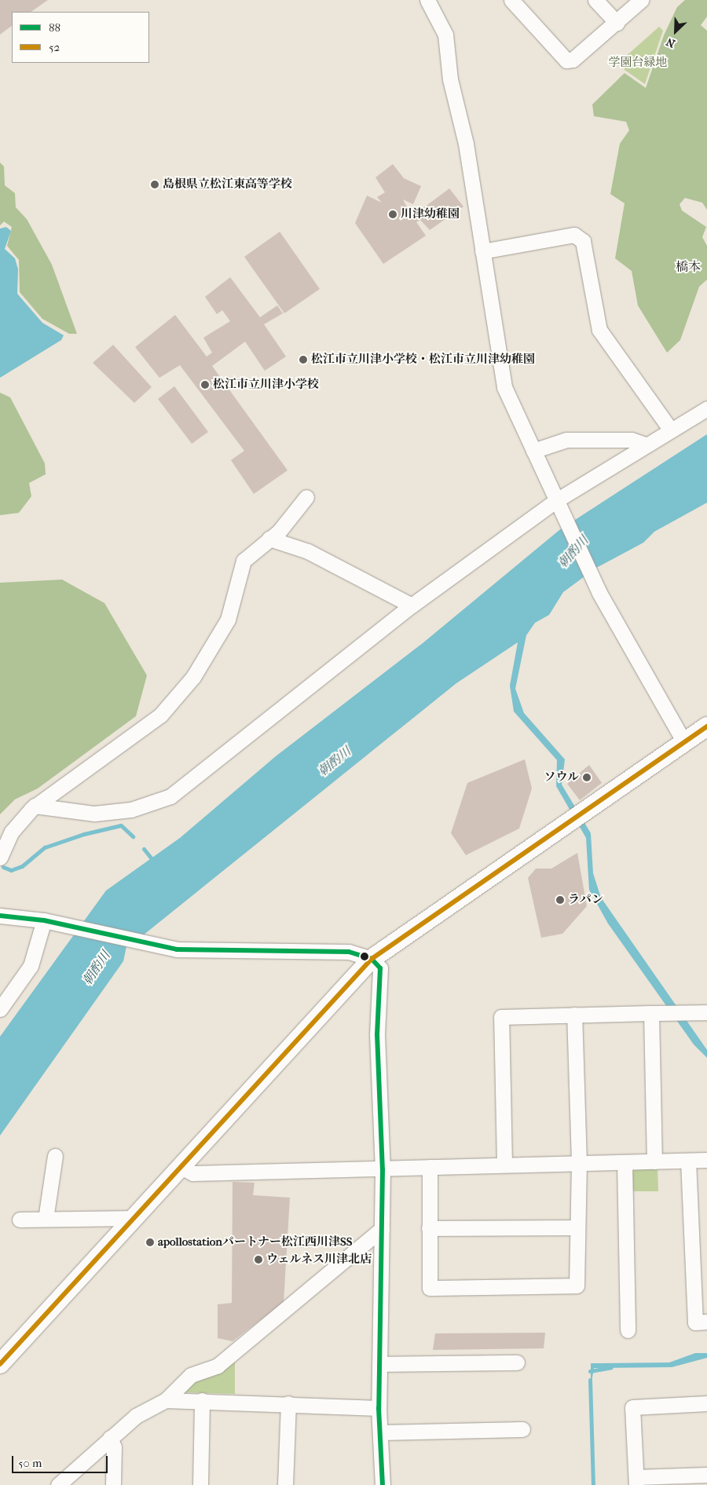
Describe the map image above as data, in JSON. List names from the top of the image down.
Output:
{
  "districts": ["橋本"],
  "water": ["朝酌川"],
  "parks": ["学園台緑地"],
  "places": [
    "島根県立松江東高等学校",
    "川津幼稚園",
    "松江市立川津小学校・松江市立川津幼稚園",
    "松江市立川津小学校",
    "ソウル",
    "ラパン",
    "apollostationパートナー松江西川津SS",
    "ウェルネス川津北店"
  ],
  "lines": ["transit line 52", "transit line 88"],
  "legend": ["88", "52"],
  "scale_bar": "50 m",
  "north": "bottom left"
}
